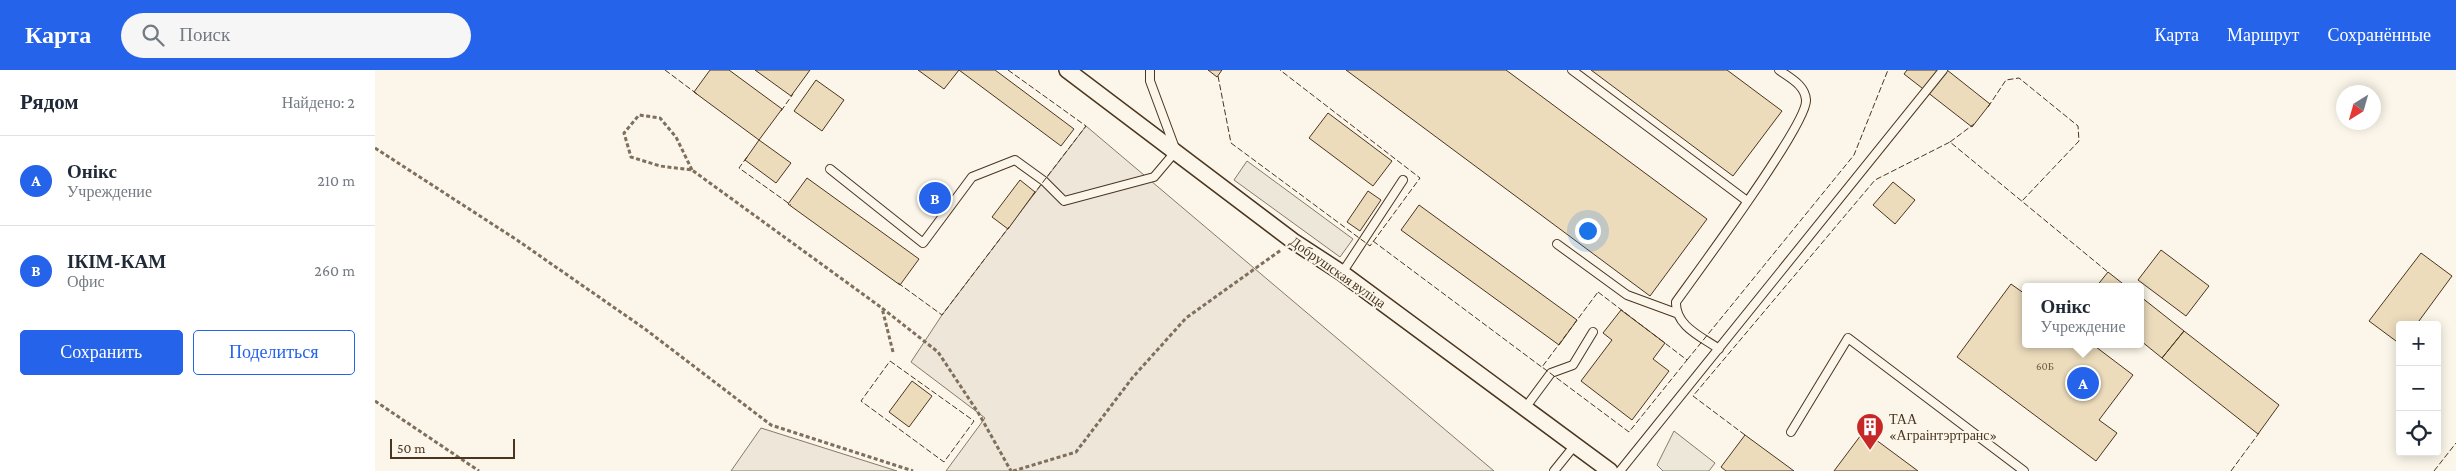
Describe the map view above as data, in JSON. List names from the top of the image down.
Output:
{
  "streets": {
    "street": ["Добрушская вуліца"]
  },
  "places": {
    "building": ["ТАА «Аграінтэртранс»"]
  },
  "house_numbers": ["60Б"],
  "scale_bar": "50 m",
  "north": "bottom left",
  "page": {
    "header": "Карта",
    "search": "Поиск",
    "nav": ["Карта", "Маршрут", "Сохранённые"],
    "heading": ["Рядом", "Найдено: 2"],
    "list": [
      {
        "mark": "A",
        "name": "Онікс",
        "note": "Учреждение",
        "value": "210 m"
      },
      {
        "mark": "B",
        "name": "ІКІМ-КАМ",
        "note": "Офис",
        "value": "260 m"
      }
    ],
    "pins": ["B", "A"],
    "popup": ["Онікс", "Учреждение"],
    "buttons": ["Сохранить", "Поделиться"],
    "map_buttons": ["+", "−"],
    "scale": "50 m"
  }
}
